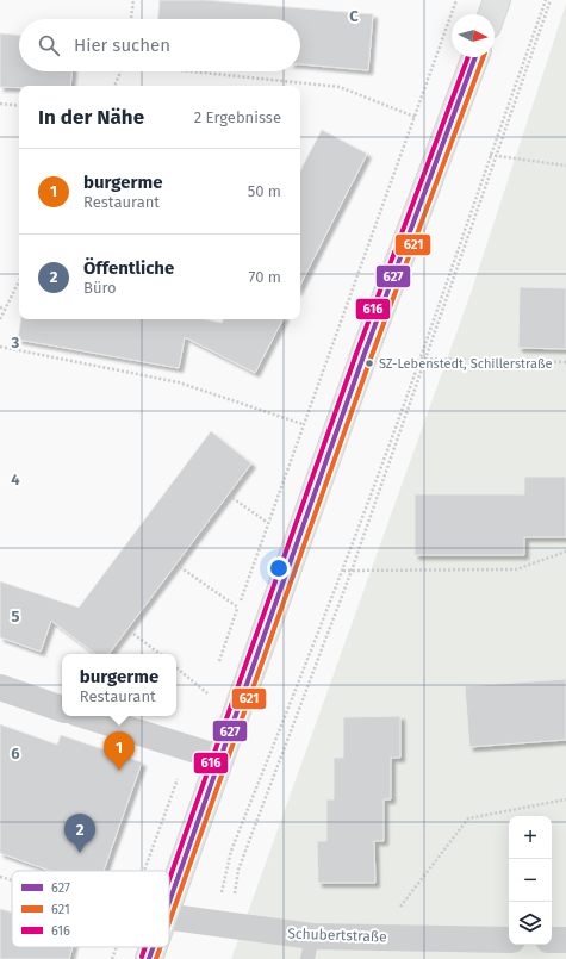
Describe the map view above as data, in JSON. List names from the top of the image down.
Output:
{
  "streets": {
    "street": ["Schubertstraße"]
  },
  "places": ["SZ-Lebenstedt, Schillerstraße"],
  "lines": ["transit line 627", "transit line 621", "transit line 616"],
  "legend": ["627", "621", "616"],
  "north": "right",
  "page": {
    "search": "Hier suchen",
    "heading": ["In der Nähe", "2 Ergebnisse"],
    "list": [
      {
        "mark": "1",
        "name": "burgerme",
        "note": "Restaurant",
        "value": "50 m"
      },
      {
        "mark": "2",
        "name": "Öffentliche",
        "note": "Büro",
        "value": "70 m"
      }
    ],
    "popup": ["burgerme", "Restaurant"],
    "pins": ["1", "2"],
    "map_buttons": ["+", "−"]
  },
  "grid": {
    "columns": ["C"],
    "rows": [
      "3",
      "4",
      "5",
      "6"
    ]
  }
}
